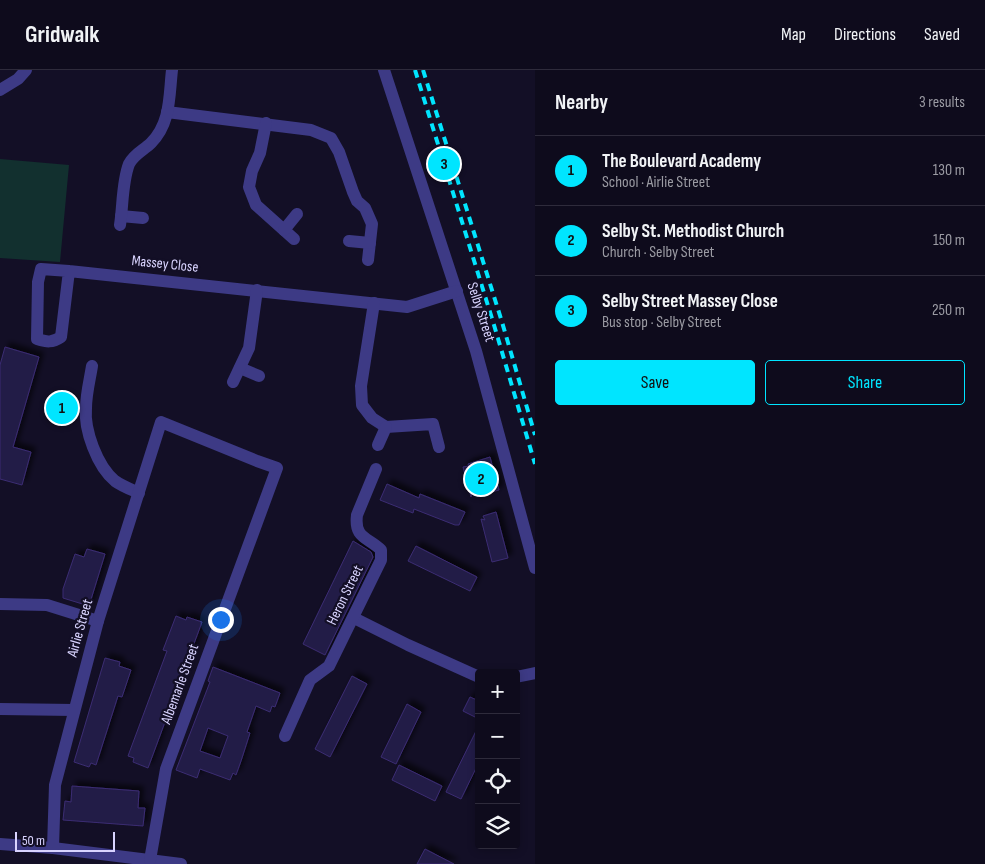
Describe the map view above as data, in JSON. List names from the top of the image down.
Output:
{
  "streets": {
    "street": [
      "Massey Close",
      "Selby Street",
      "Heron Street",
      "Airlie Street",
      "Albemarle Street"
    ]
  },
  "crossings": [
    ["Massey Close", "Selby Street"],
    ["Airlie Street", "Albemarle Street"]
  ],
  "scale_bar": "50 m",
  "page": {
    "header": "Gridwalk",
    "nav": ["Map", "Directions", "Saved"],
    "heading": ["Nearby", "3 results"],
    "list": [
      {
        "mark": "1",
        "name": "The Boulevard Academy",
        "note": "School · Airlie Street",
        "value": "130 m"
      },
      {
        "mark": "2",
        "name": "Selby St. Methodist Church",
        "note": "Church · Selby Street",
        "value": "150 m"
      },
      {
        "mark": "3",
        "name": "Selby Street Massey Close",
        "note": "Bus stop · Selby Street",
        "value": "250 m"
      }
    ],
    "pins": ["3", "1", "2"],
    "buttons": ["Save", "Share"],
    "map_buttons": ["+", "−"],
    "scale": "50 m"
  }
}
